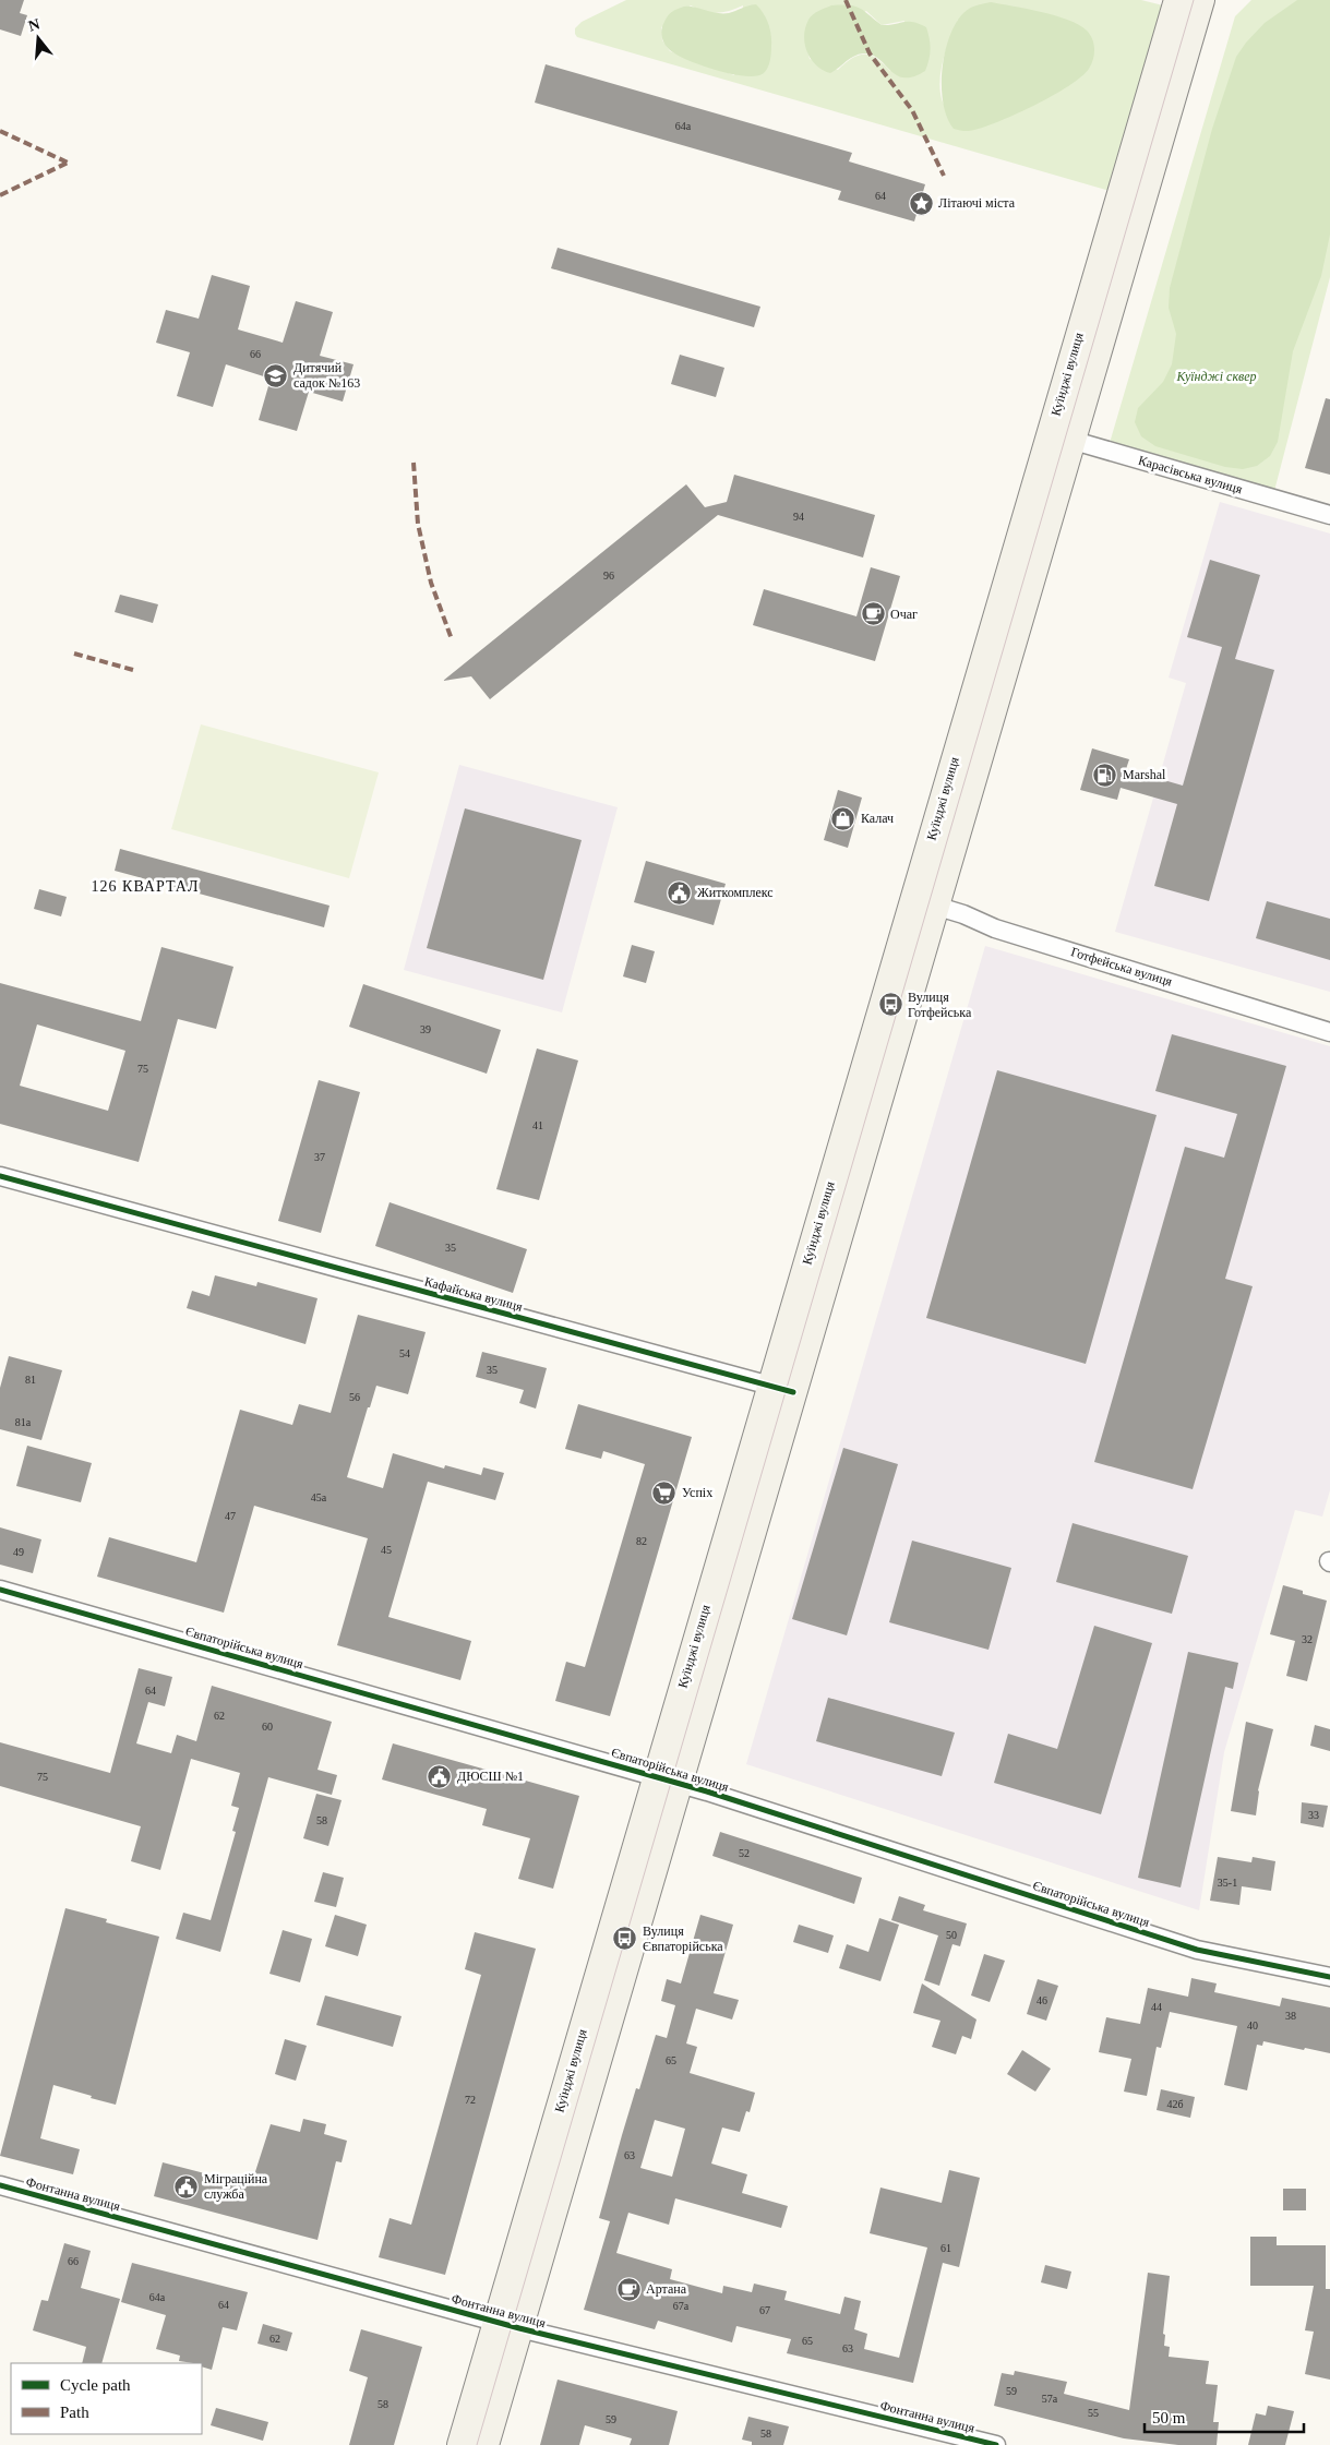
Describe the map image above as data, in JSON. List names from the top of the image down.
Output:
{
  "streets": {
    "main road": ["Куїнджі вулиця"],
    "street": [
      "Карасівська вулиця",
      "Готфейська вулиця",
      "Кафайська вулиця",
      "Євпаторійська вулиця",
      "Фонтанна вулиця"
    ]
  },
  "crossings": [
    ["Куїнджі вулиця", "Карасівська вулиця"],
    ["Куїнджі вулиця", "Готфейська вулиця"],
    ["Куїнджі вулиця", "Кафайська вулиця"],
    ["Куїнджі вулиця", "Євпаторійська вулиця"],
    ["Куїнджі вулиця", "Фонтанна вулиця"]
  ],
  "districts": ["126 КВАРТАЛ"],
  "parks": ["Куїнджі сквер"],
  "places": {
    "place": ["Літаючі міста"],
    "school or university": ["Дитячий садок №163"],
    "cafe": ["Очаг", "Артана"],
    "fuel station": ["Marshal"],
    "shop": ["Калач"],
    "public building": ["Житкомплекс", "ДЮСШ №1", "Міграційна служба"],
    "bus stop": ["Вулиця Готфейська", "Вулиця Євпаторійська"],
    "supermarket": ["Успіх"]
  },
  "house_numbers": [
    "64а",
    "64",
    "66",
    "94",
    "96",
    "39",
    "75",
    "41",
    "37",
    "35",
    "54",
    "35",
    "81",
    "56",
    "81а",
    "45а",
    "47",
    "82",
    "45",
    "49",
    "32",
    "64",
    "62",
    "60",
    "75",
    "33",
    "58",
    "52",
    "35-1",
    "50",
    "46",
    "44",
    "38",
    "40",
    "65",
    "72",
    "42б",
    "63",
    "61",
    "66",
    "64а",
    "64",
    "67а",
    "67",
    "62",
    "65",
    "63",
    "59",
    "57а",
    "58",
    "55",
    "59",
    "58"
  ],
  "legend": ["Cycle path", "Path"],
  "scale_bar": "50 m",
  "north": "top"
}
